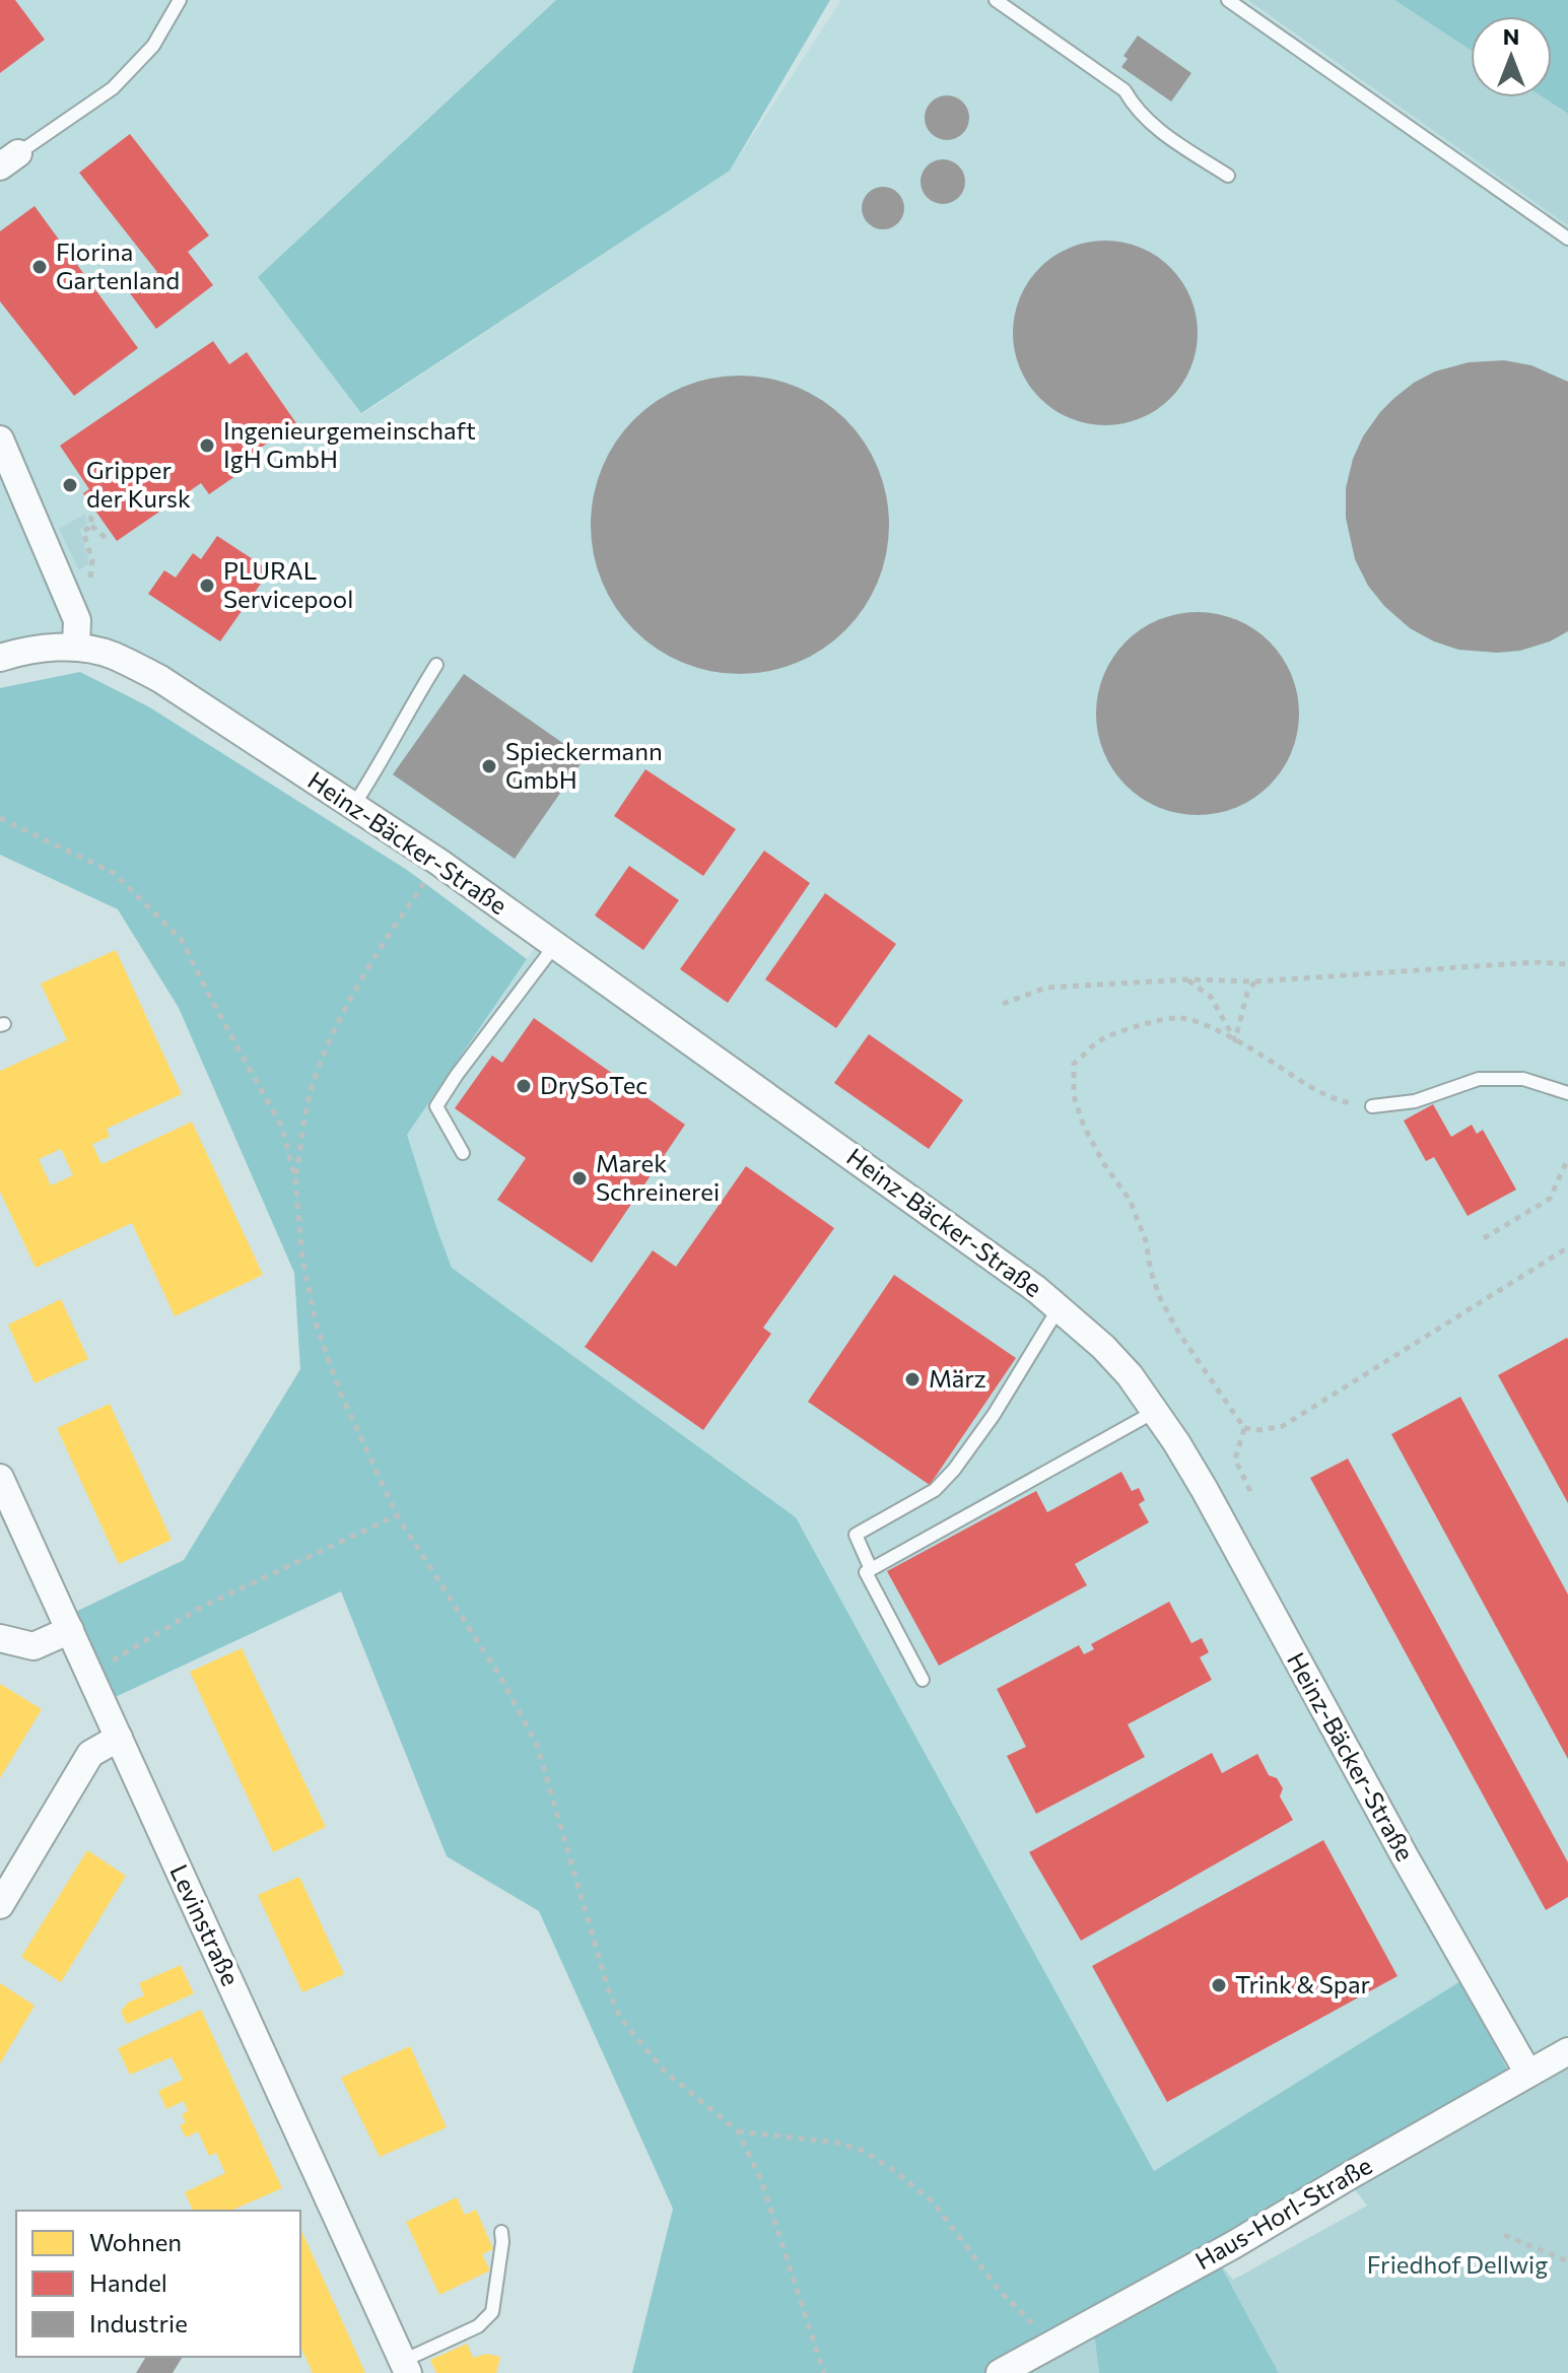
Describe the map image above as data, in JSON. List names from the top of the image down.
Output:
{
  "streets": {
    "street": ["Heinz-Bäcker-Straße", "Levinstraße", "Haus-Horl-Straße"]
  },
  "crossings": [
    ["Heinz-Bäcker-Straße", "Haus-Horl-Straße"]
  ],
  "parks": ["Friedhof Dellwig"],
  "places": [
    "Florina Gartenland",
    "Ingenieurgemeinschaft IgH GmbH",
    "Gripper der Kursk",
    "PLURAL Servicepool",
    "Spieckermann GmbH",
    "DrySoTec",
    "Marek Schreinerei",
    "März",
    "Trink & Spar"
  ],
  "legend": ["Wohnen", "Handel", "Industrie"],
  "north": "top"
}
